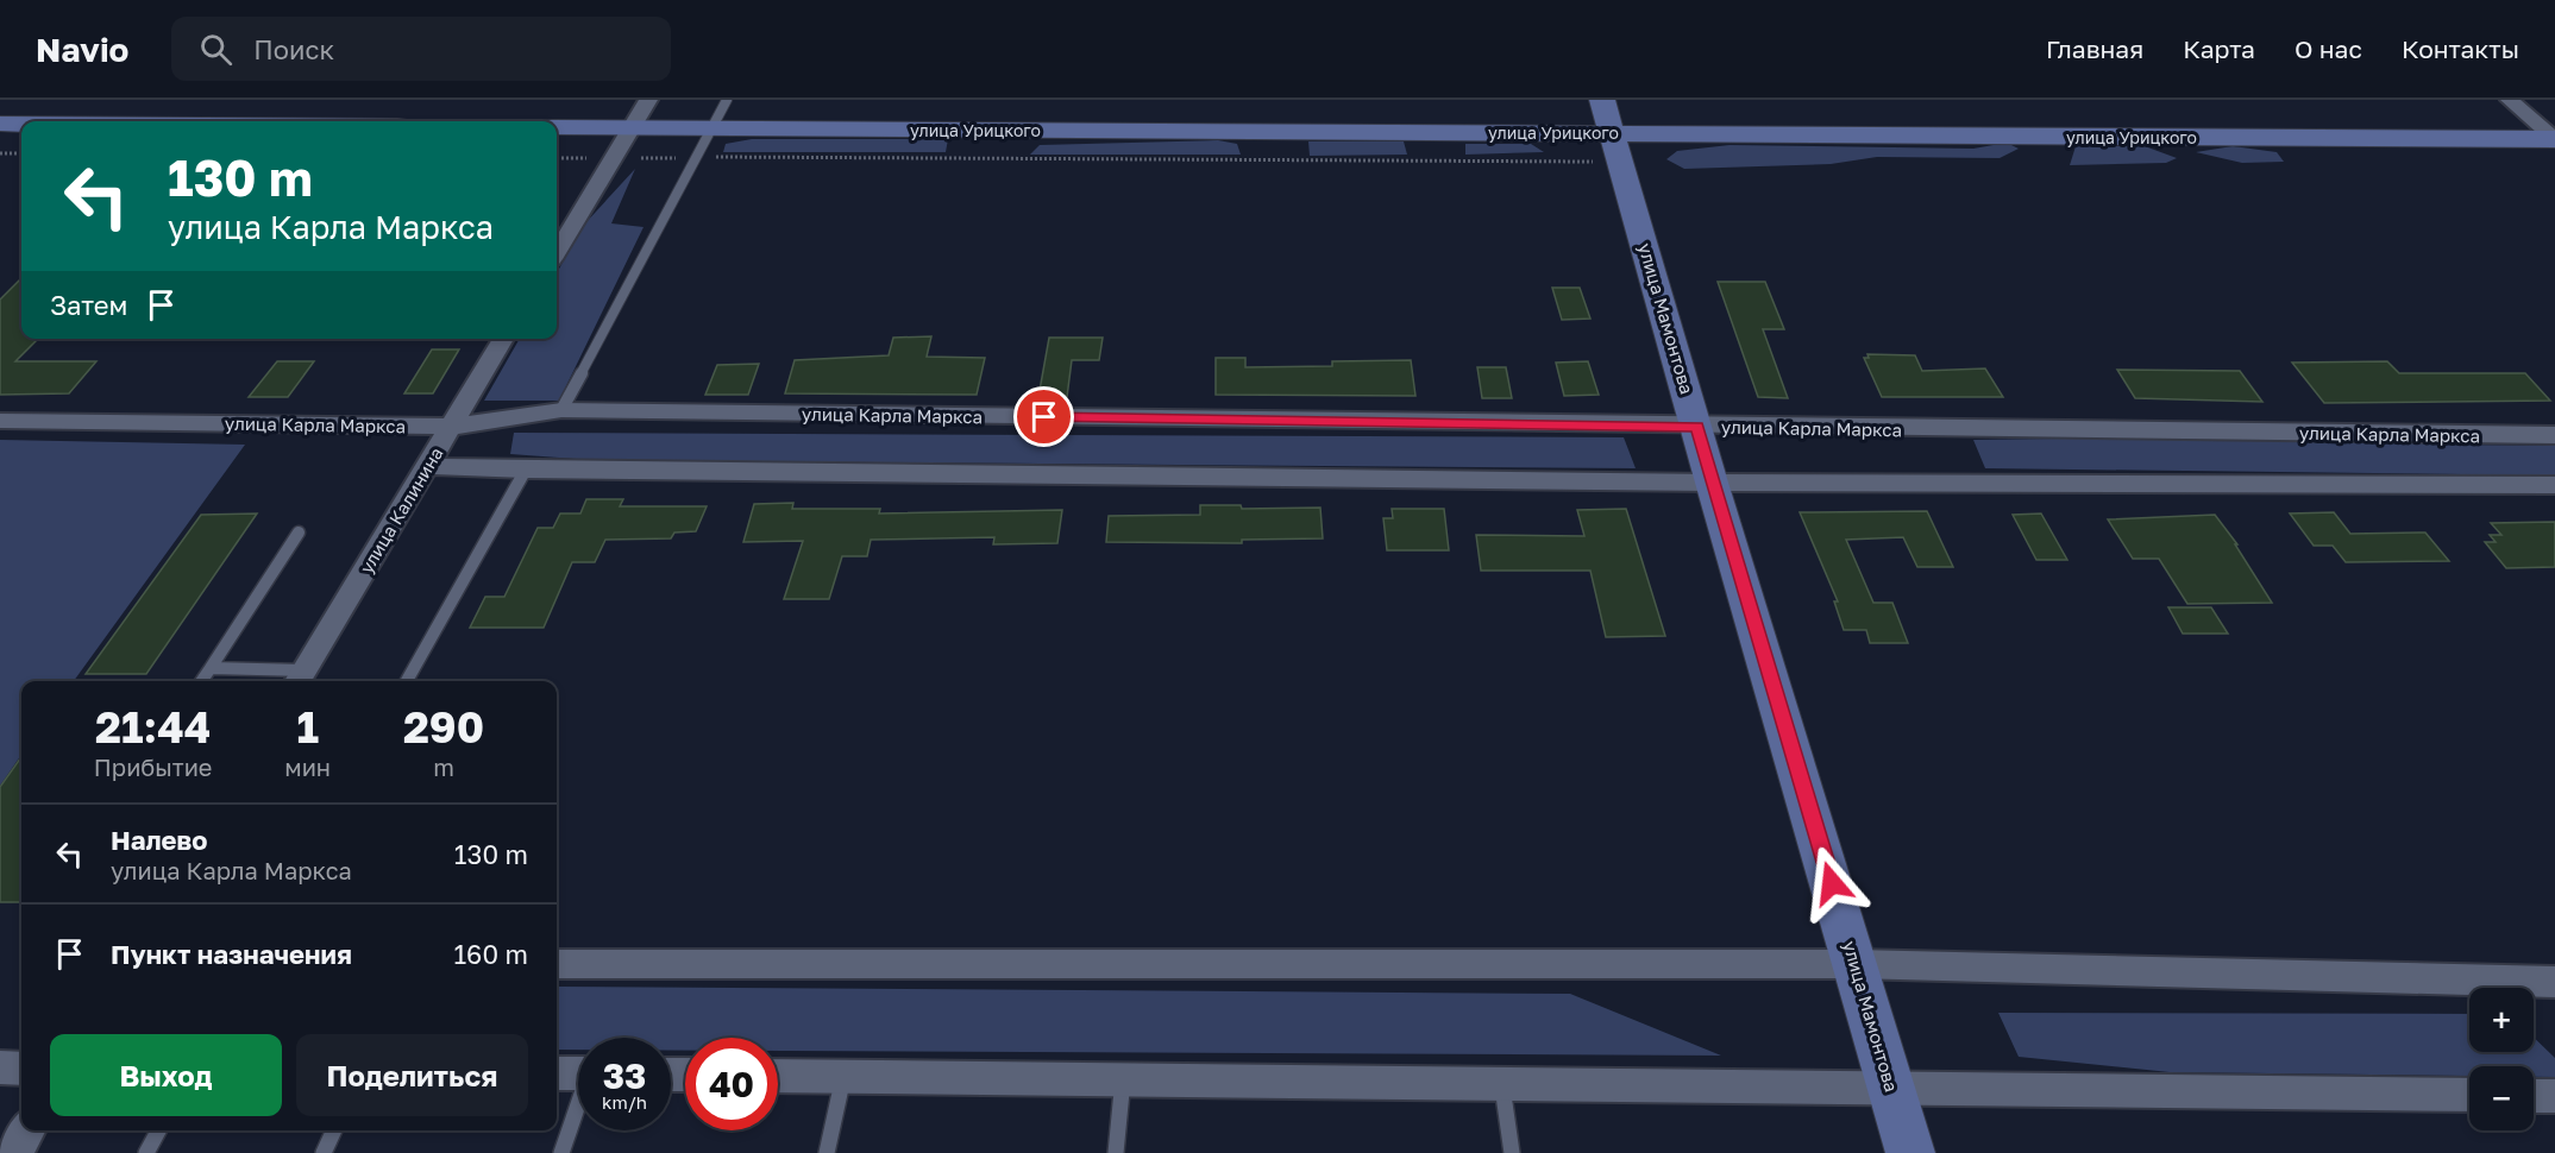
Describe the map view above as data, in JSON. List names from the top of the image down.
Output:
{
  "streets": {
    "street": [
      "улица Урицкого",
      "улица Мамонтова",
      "улица Карла Маркса",
      "улица Калинина"
    ]
  },
  "crossings": [
    ["улица Урицкого", "улица Мамонтова"],
    ["улица Мамонтова", "улица Карла Маркса"],
    ["улица Карла Маркса", "улица Калинина"]
  ],
  "page": {
    "header": "Navio",
    "search": "Поиск",
    "nav": [
      "Главная",
      "Карта",
      "О нас",
      "Контакты"
    ],
    "turn": ["130 m", "улица Карла Маркса"],
    "then": "Затем",
    "eta": [
      "21:44",
      "Прибытие",
      "1",
      "мин",
      "290",
      "m"
    ],
    "list": [
      {
        "name": "Налево",
        "note": "улица Карла Маркса",
        "value": "130 m"
      },
      {
        "name": "Пункт назначения",
        "value": "160 m"
      }
    ],
    "map_buttons": ["+", "−"],
    "buttons": ["Выход", "Поделиться"],
    "speed": "33 km/h",
    "limit": "40"
  }
}
